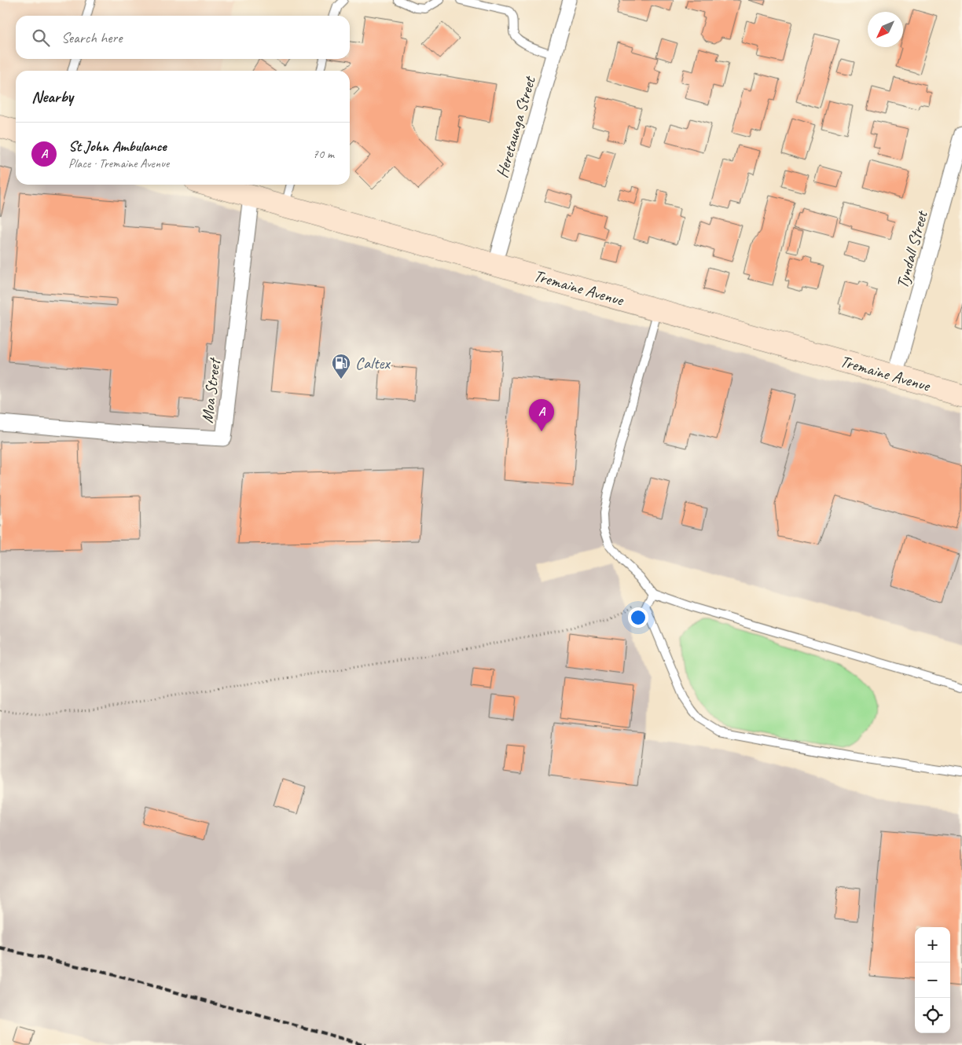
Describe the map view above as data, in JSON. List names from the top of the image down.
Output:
{
  "streets": {
    "main road": ["Tremaine Avenue"],
    "street": ["Heretaunga Street", "Tyndall Street", "Moa Street"]
  },
  "crossings": [
    ["Heretaunga Street", "Tremaine Avenue"],
    ["Tyndall Street", "Tremaine Avenue"],
    ["Tremaine Avenue", "Moa Street"]
  ],
  "places": {
    "fuel station": ["Caltex"]
  },
  "north": "bottom left",
  "page": {
    "search": "Search here",
    "heading": "Nearby",
    "list": [
      {
        "mark": "A",
        "name": "St John Ambulance",
        "note": "Place · Tremaine Avenue",
        "value": "70 m"
      }
    ],
    "pins": "A",
    "map_buttons": ["+", "−"]
  }
}
